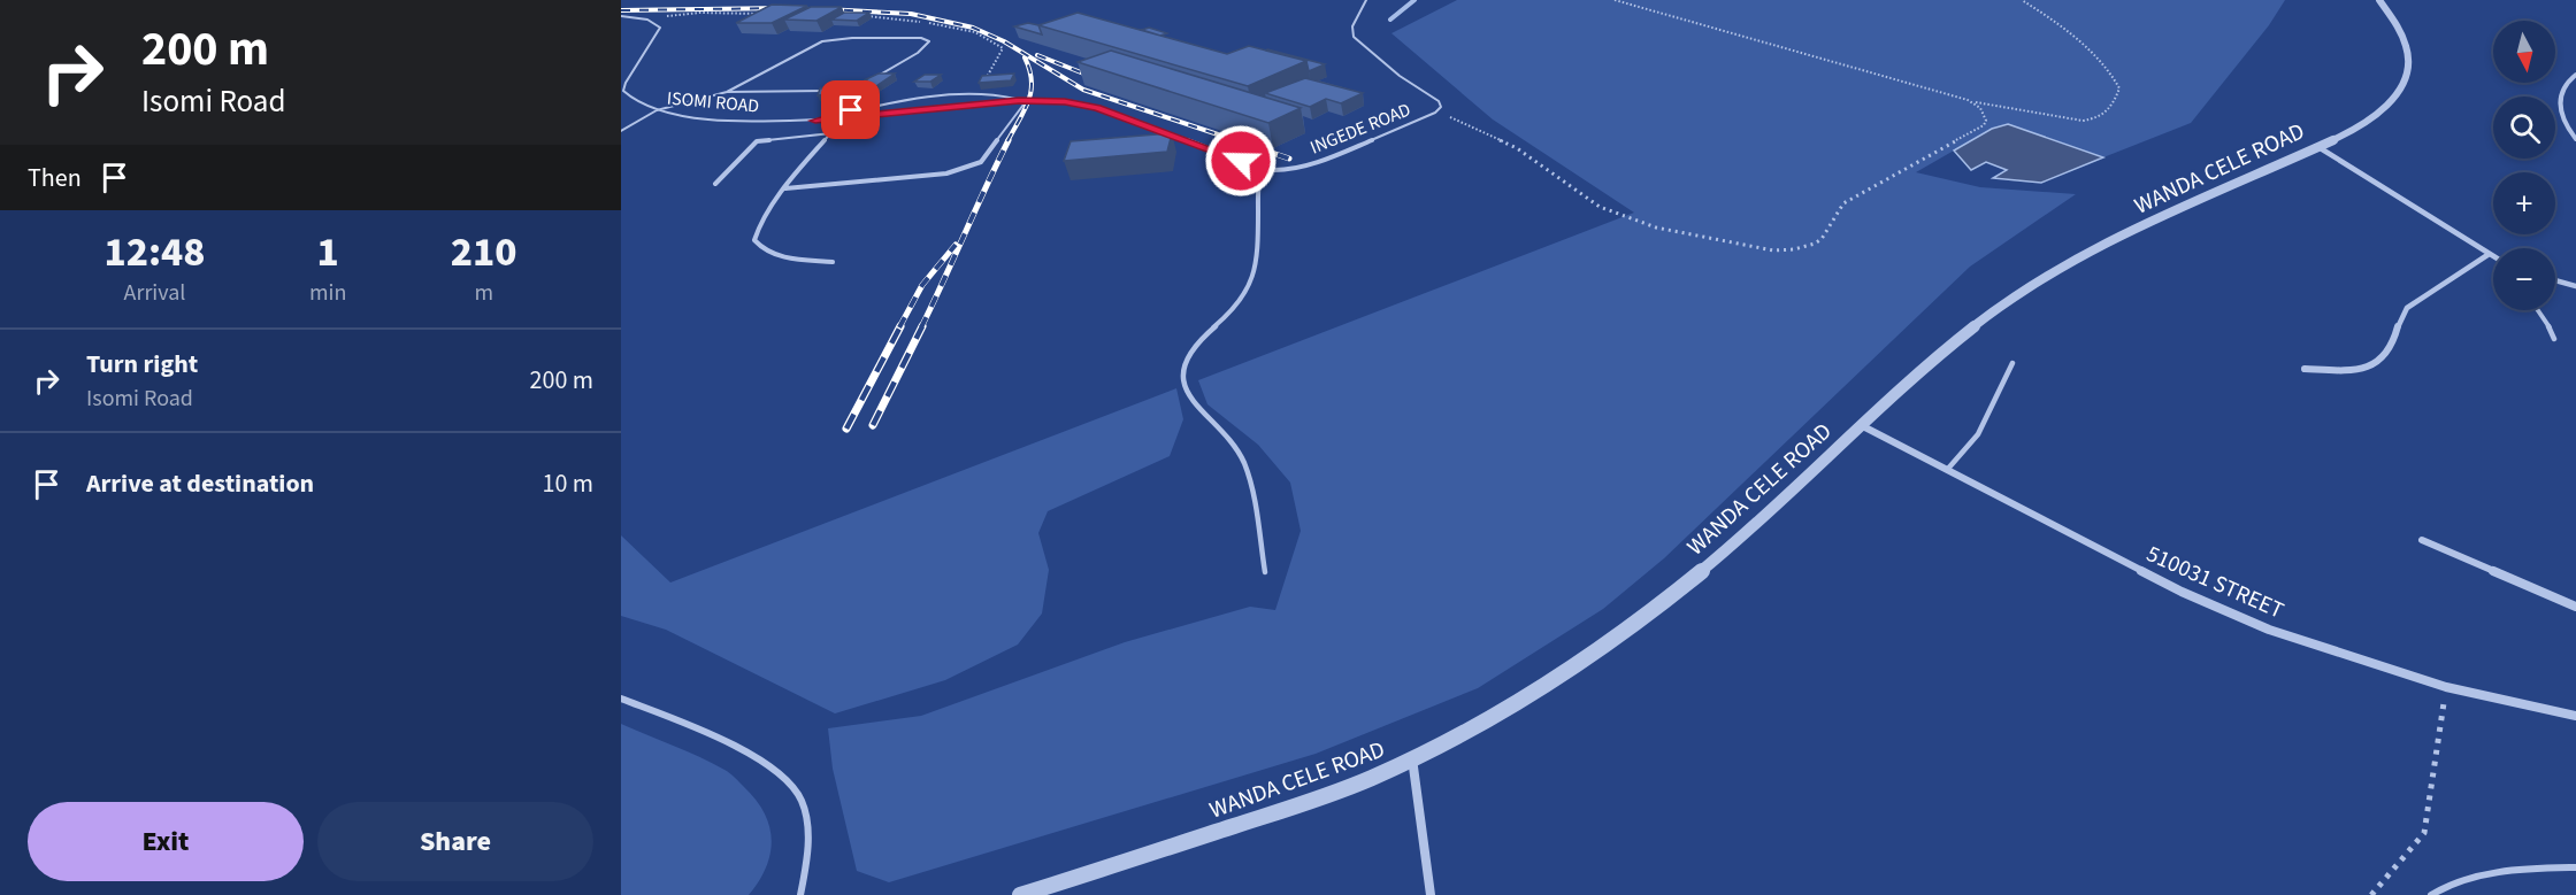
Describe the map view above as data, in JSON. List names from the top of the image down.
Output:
{
  "streets": {
    "street": ["WANDA CELE ROAD", "510031 STREET"],
    "lane": ["ISOMI ROAD", "INGEDE ROAD"]
  },
  "crossings": [
    ["ISOMI ROAD", "INGEDE ROAD"],
    ["WANDA CELE ROAD", "510031 STREET"]
  ],
  "north": "bottom",
  "page": {
    "turn": ["200 m", "Isomi Road"],
    "map_buttons": ["+", "−"],
    "then": "Then",
    "eta": [
      "12:48",
      "Arrival",
      "1",
      "min",
      "210",
      "m"
    ],
    "list": [
      {
        "name": "Turn right",
        "note": "Isomi Road",
        "value": "200 m"
      },
      {
        "name": "Arrive at destination",
        "value": "10 m"
      }
    ],
    "buttons": ["Exit", "Share"]
  }
}
